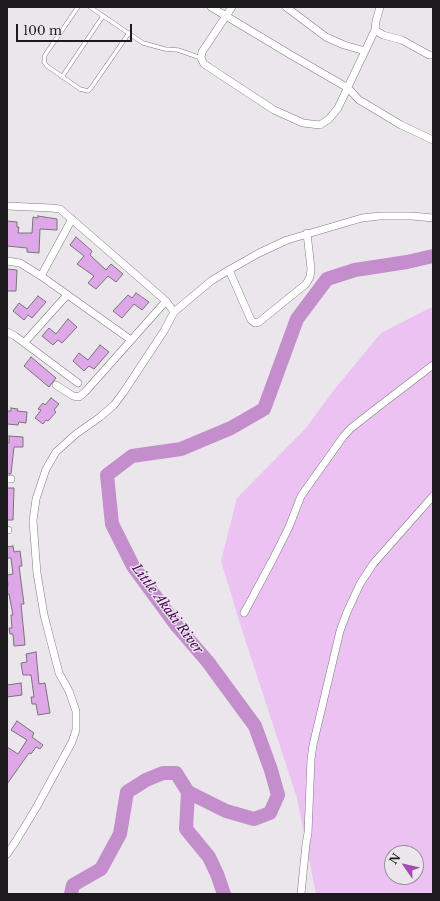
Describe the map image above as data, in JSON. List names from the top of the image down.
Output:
{
  "water": ["Little Akaki River"],
  "scale_bar": "100 m",
  "north": "top left"
}
